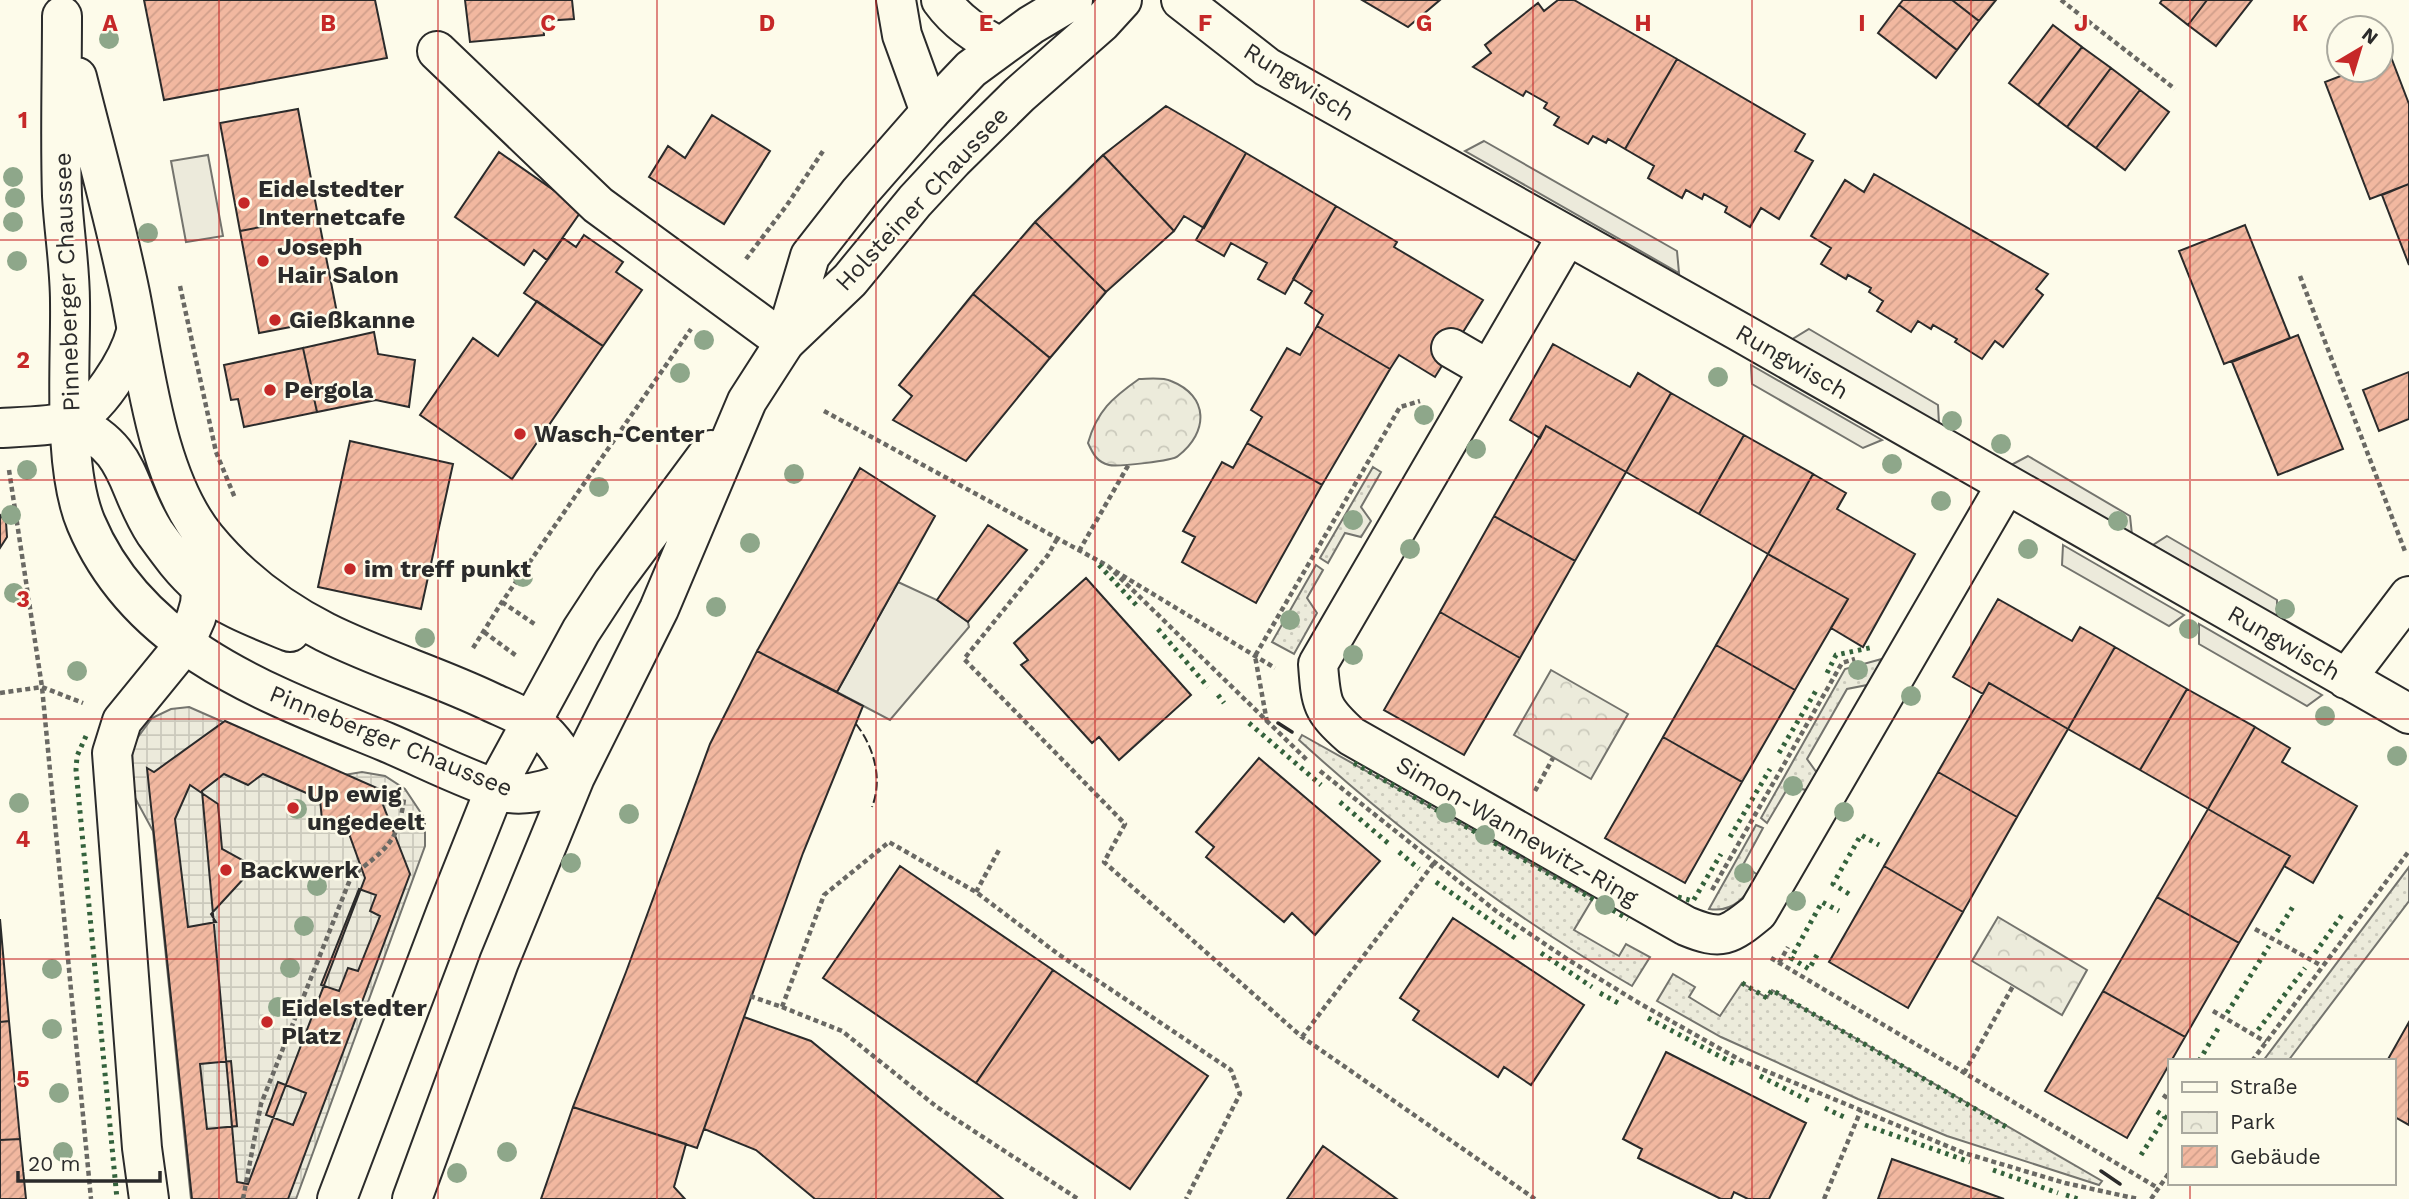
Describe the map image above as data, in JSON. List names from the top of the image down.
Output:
{
  "streets": {
    "main road": [
      "Rungwisch",
      "Holsteiner Chaussee",
      "Pinneberger Chaussee",
      "Simon-Wannewitz-Ring"
    ]
  },
  "crossings": [
    ["Holsteiner Chaussee", "Pinneberger Chaussee"]
  ],
  "places": [
    "Eidelstedter Internetcafe",
    "Joseph Hair Salon",
    "Gießkanne",
    "Pergola",
    "Wasch-Center",
    "im treff punkt",
    "Up ewig ungedeelt",
    "Backwerk",
    "Eidelstedter Platz"
  ],
  "legend": ["Straße", "Park", "Gebäude"],
  "scale_bar": "20 m",
  "north": "top right",
  "grid": {
    "columns": [
      "A",
      "B",
      "C",
      "D",
      "E",
      "F",
      "G",
      "H",
      "I",
      "J",
      "K"
    ],
    "rows": [
      "1",
      "2",
      "3",
      "4",
      "5"
    ]
  }
}
